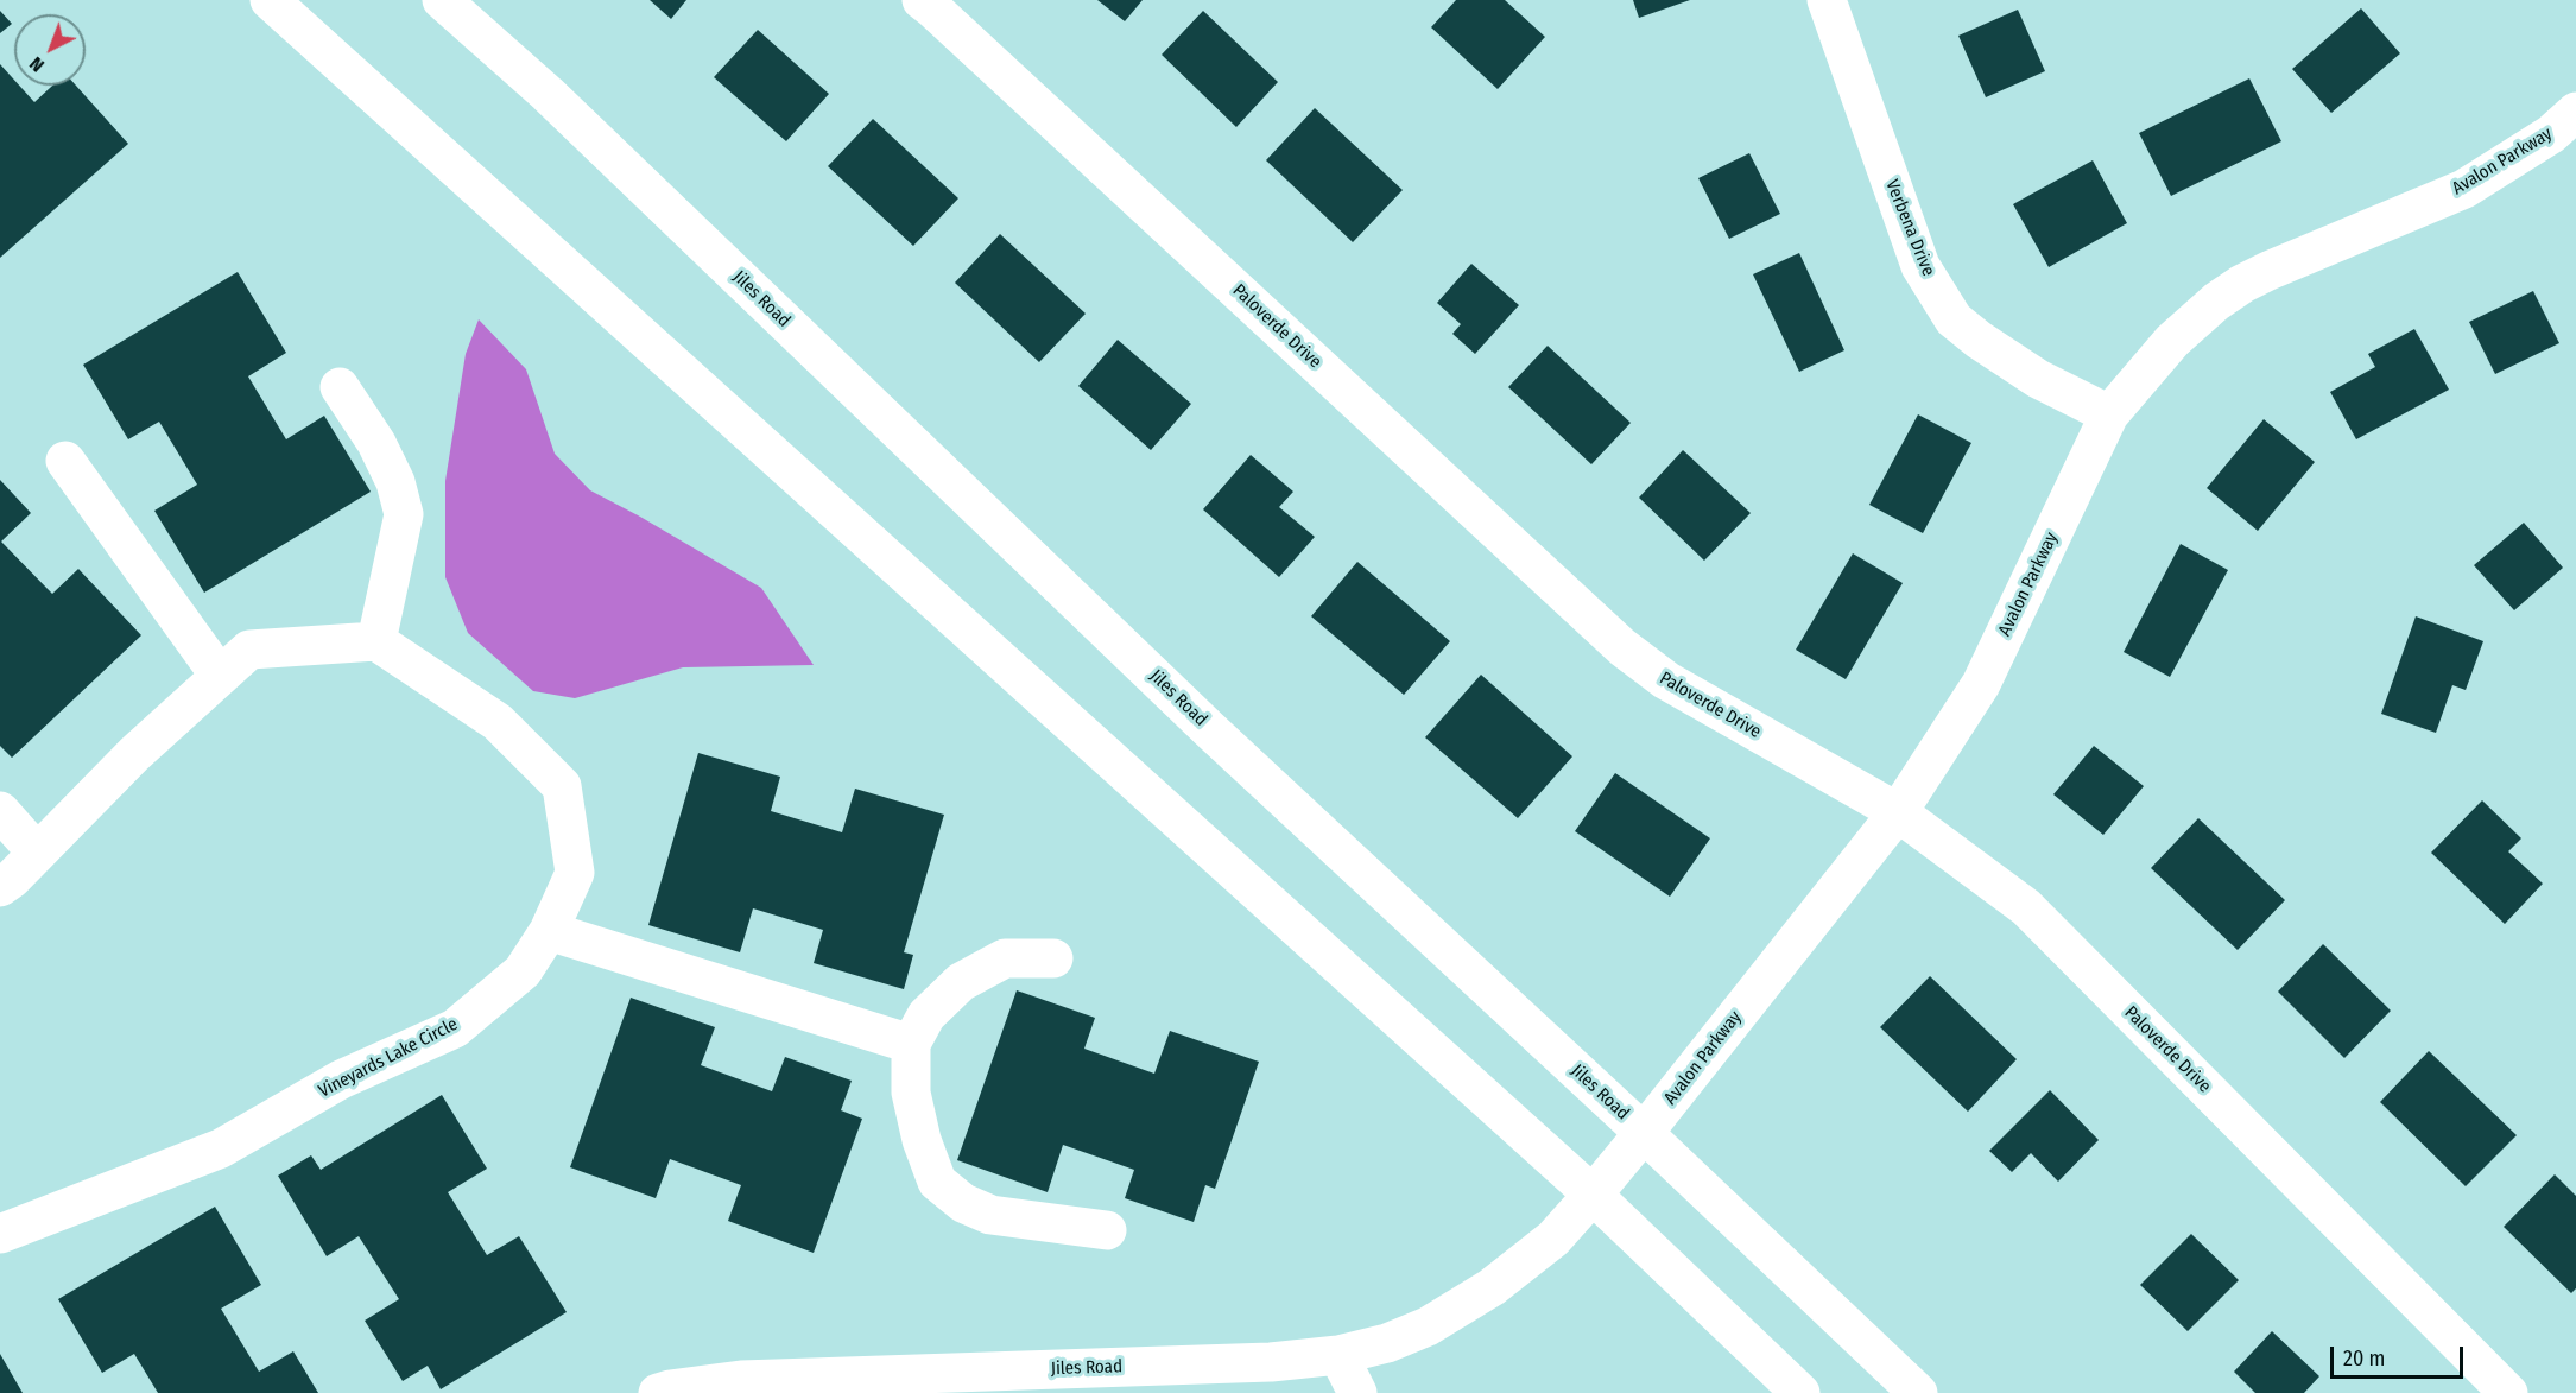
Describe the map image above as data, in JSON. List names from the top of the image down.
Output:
{
  "streets": {
    "street": [
      "Avalon Parkway",
      "Verbena Drive",
      "Jiles Road",
      "Paloverde Drive",
      "Vineyards Lake Circle"
    ]
  },
  "crossings": [
    ["Avalon Parkway", "Verbena Drive"],
    ["Avalon Parkway", "Jiles Road"],
    ["Avalon Parkway", "Paloverde Drive"]
  ],
  "scale_bar": "20 m",
  "north": "bottom left"
}
